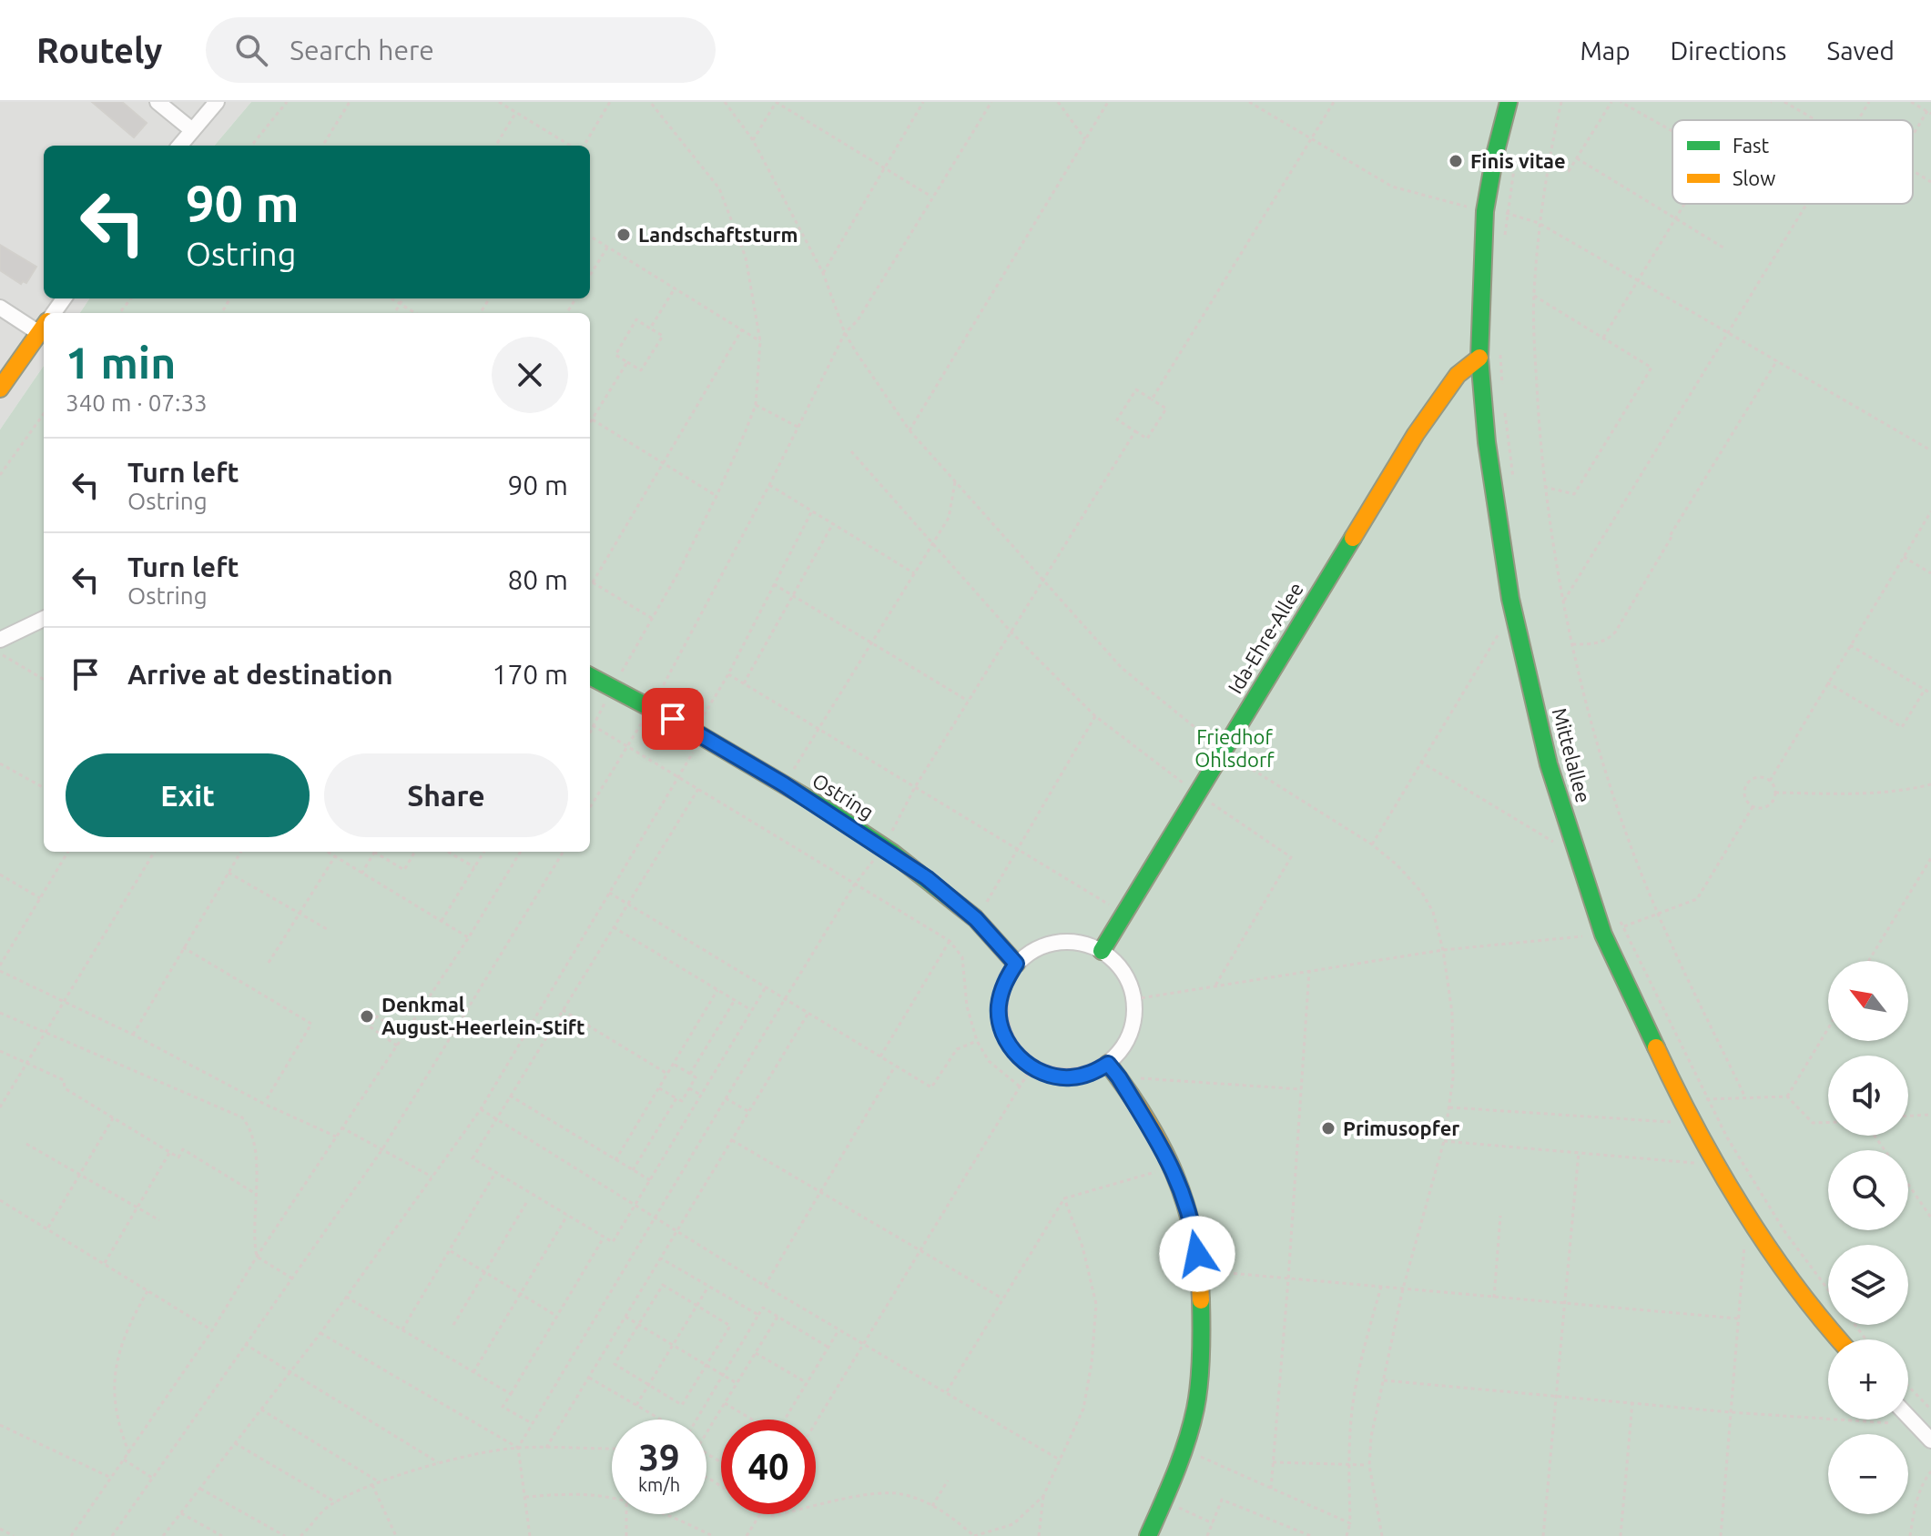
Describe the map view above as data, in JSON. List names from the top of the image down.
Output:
{
  "streets": {
    "street": ["Ida-Ehre-Allee", "Mittelallee", "Ostring"]
  },
  "crossings": [
    ["Ida-Ehre-Allee", "Mittelallee"],
    ["Ida-Ehre-Allee", "Ostring"]
  ],
  "parks": ["Friedhof Ohlsdorf"],
  "places": [
    "Finis vitae",
    "Landschaftsturm",
    "Denkmal August-Heerlein-Stift",
    "Primusopfer"
  ],
  "legend": ["Fast", "Slow"],
  "north": "top left",
  "page": {
    "header": "Routely",
    "search": "Search here",
    "nav": ["Map", "Directions", "Saved"],
    "turn": ["90 m", "Ostring"],
    "heading": ["1 min", "340 m · 07:33"],
    "list": [
      {
        "name": "Turn left",
        "note": "Ostring",
        "value": "90 m"
      },
      {
        "name": "Turn left",
        "note": "Ostring",
        "value": "80 m"
      },
      {
        "name": "Arrive at destination",
        "value": "170 m"
      }
    ],
    "buttons": ["Exit", "Share"],
    "map_buttons": ["+", "−"],
    "speed": "39 km/h",
    "limit": "40"
  }
}
